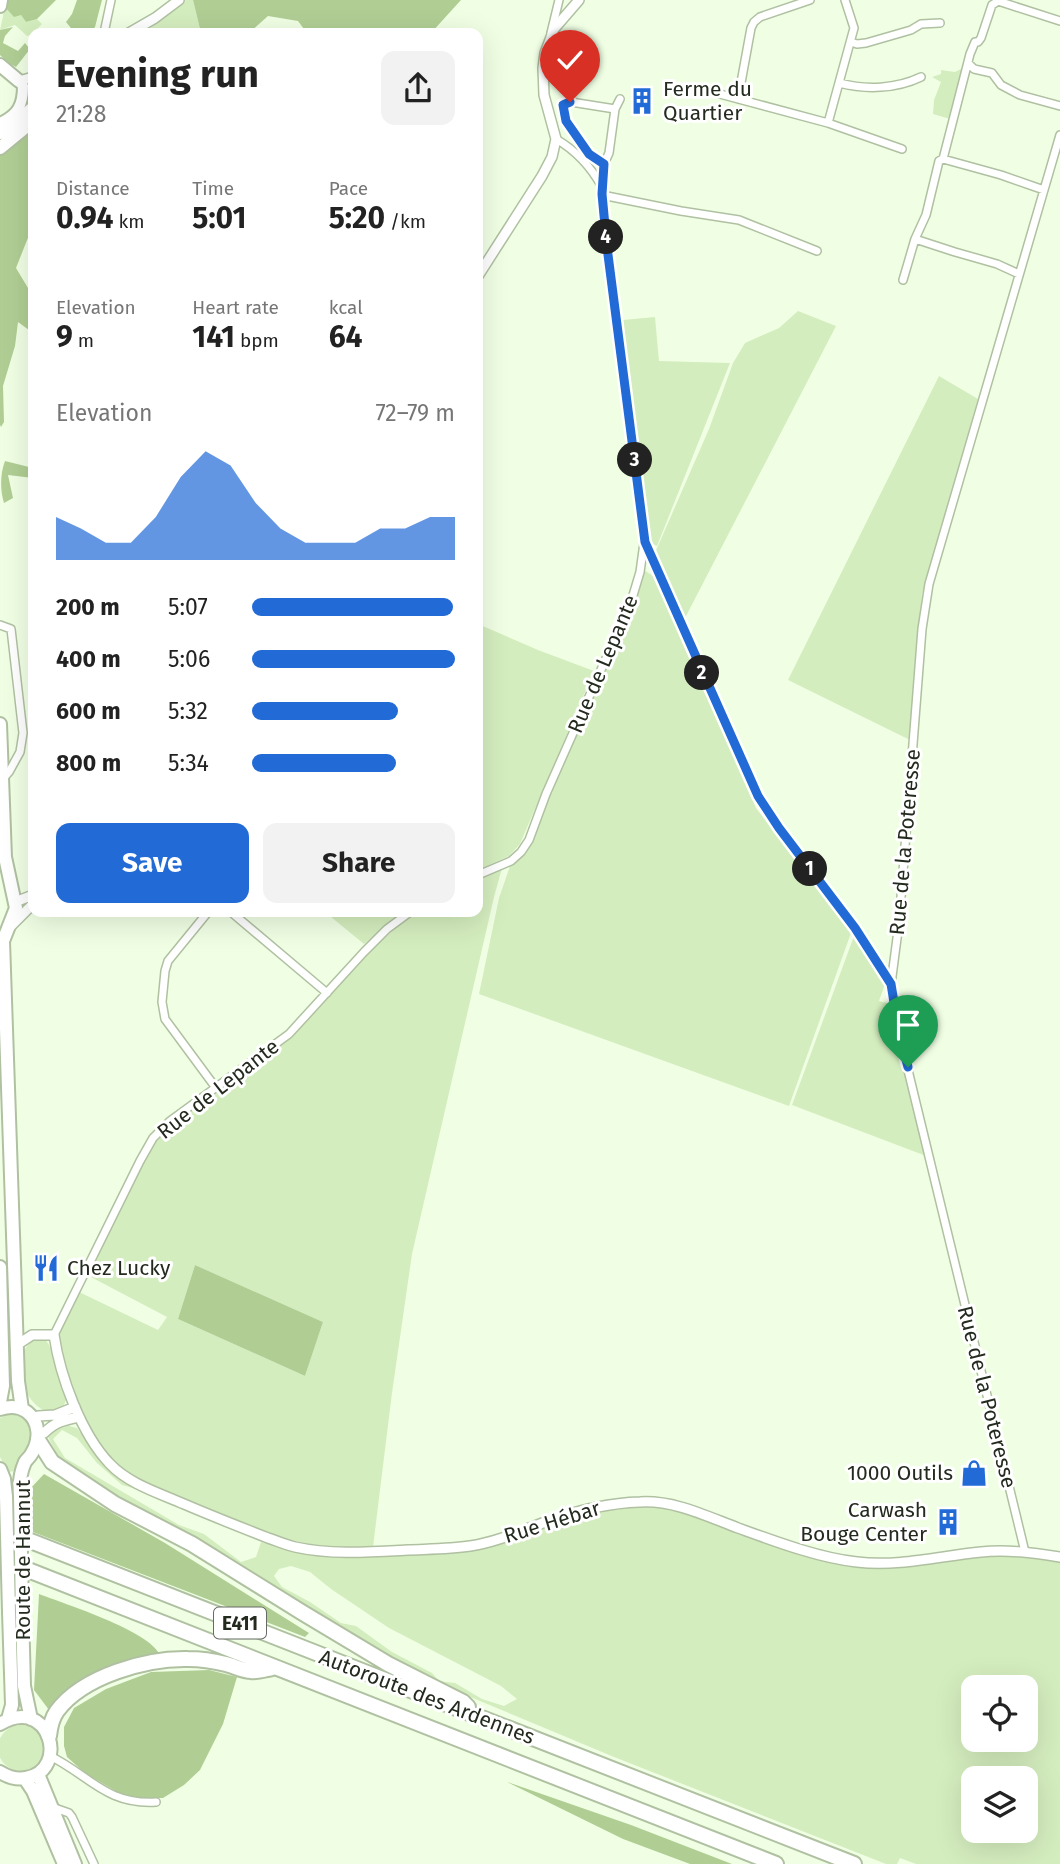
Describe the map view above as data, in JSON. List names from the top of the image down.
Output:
{
  "streets": {
    "highway": ["E411", "Autoroute des Ardennes"],
    "main road": ["Route de Hannut"],
    "street": ["Rue de Lepante", "Rue de la Poteresse", "Rue Hébar"]
  },
  "crossings": [
    ["Rue de la Poteresse", "Rue Hébar"]
  ],
  "places": {
    "building": ["Ferme du Quartier", "Carwash Bouge Center"],
    "restaurant": ["Chez Lucky"],
    "shop": ["1000 Outils"]
  },
  "page": {
    "heading": ["Evening run", "21:28"],
    "stats": [
      ["Distance", "0.94 km"],
      ["Time", "5:01"],
      ["Pace", "5:20 /km"],
      ["Elevation", "9 m"],
      ["Heart rate", "141 bpm"],
      ["kcal", "64"]
    ],
    "pins": [
      "4",
      "3",
      "2",
      "1"
    ],
    "chart": ["Elevation", "72–79 m"],
    "list": [
      {
        "name": "200 m",
        "note": "5:07"
      },
      {
        "name": "400 m",
        "note": "5:06"
      },
      {
        "name": "600 m",
        "note": "5:32"
      },
      {
        "name": "800 m",
        "note": "5:34"
      }
    ],
    "buttons": ["Save", "Share"]
  }
}
